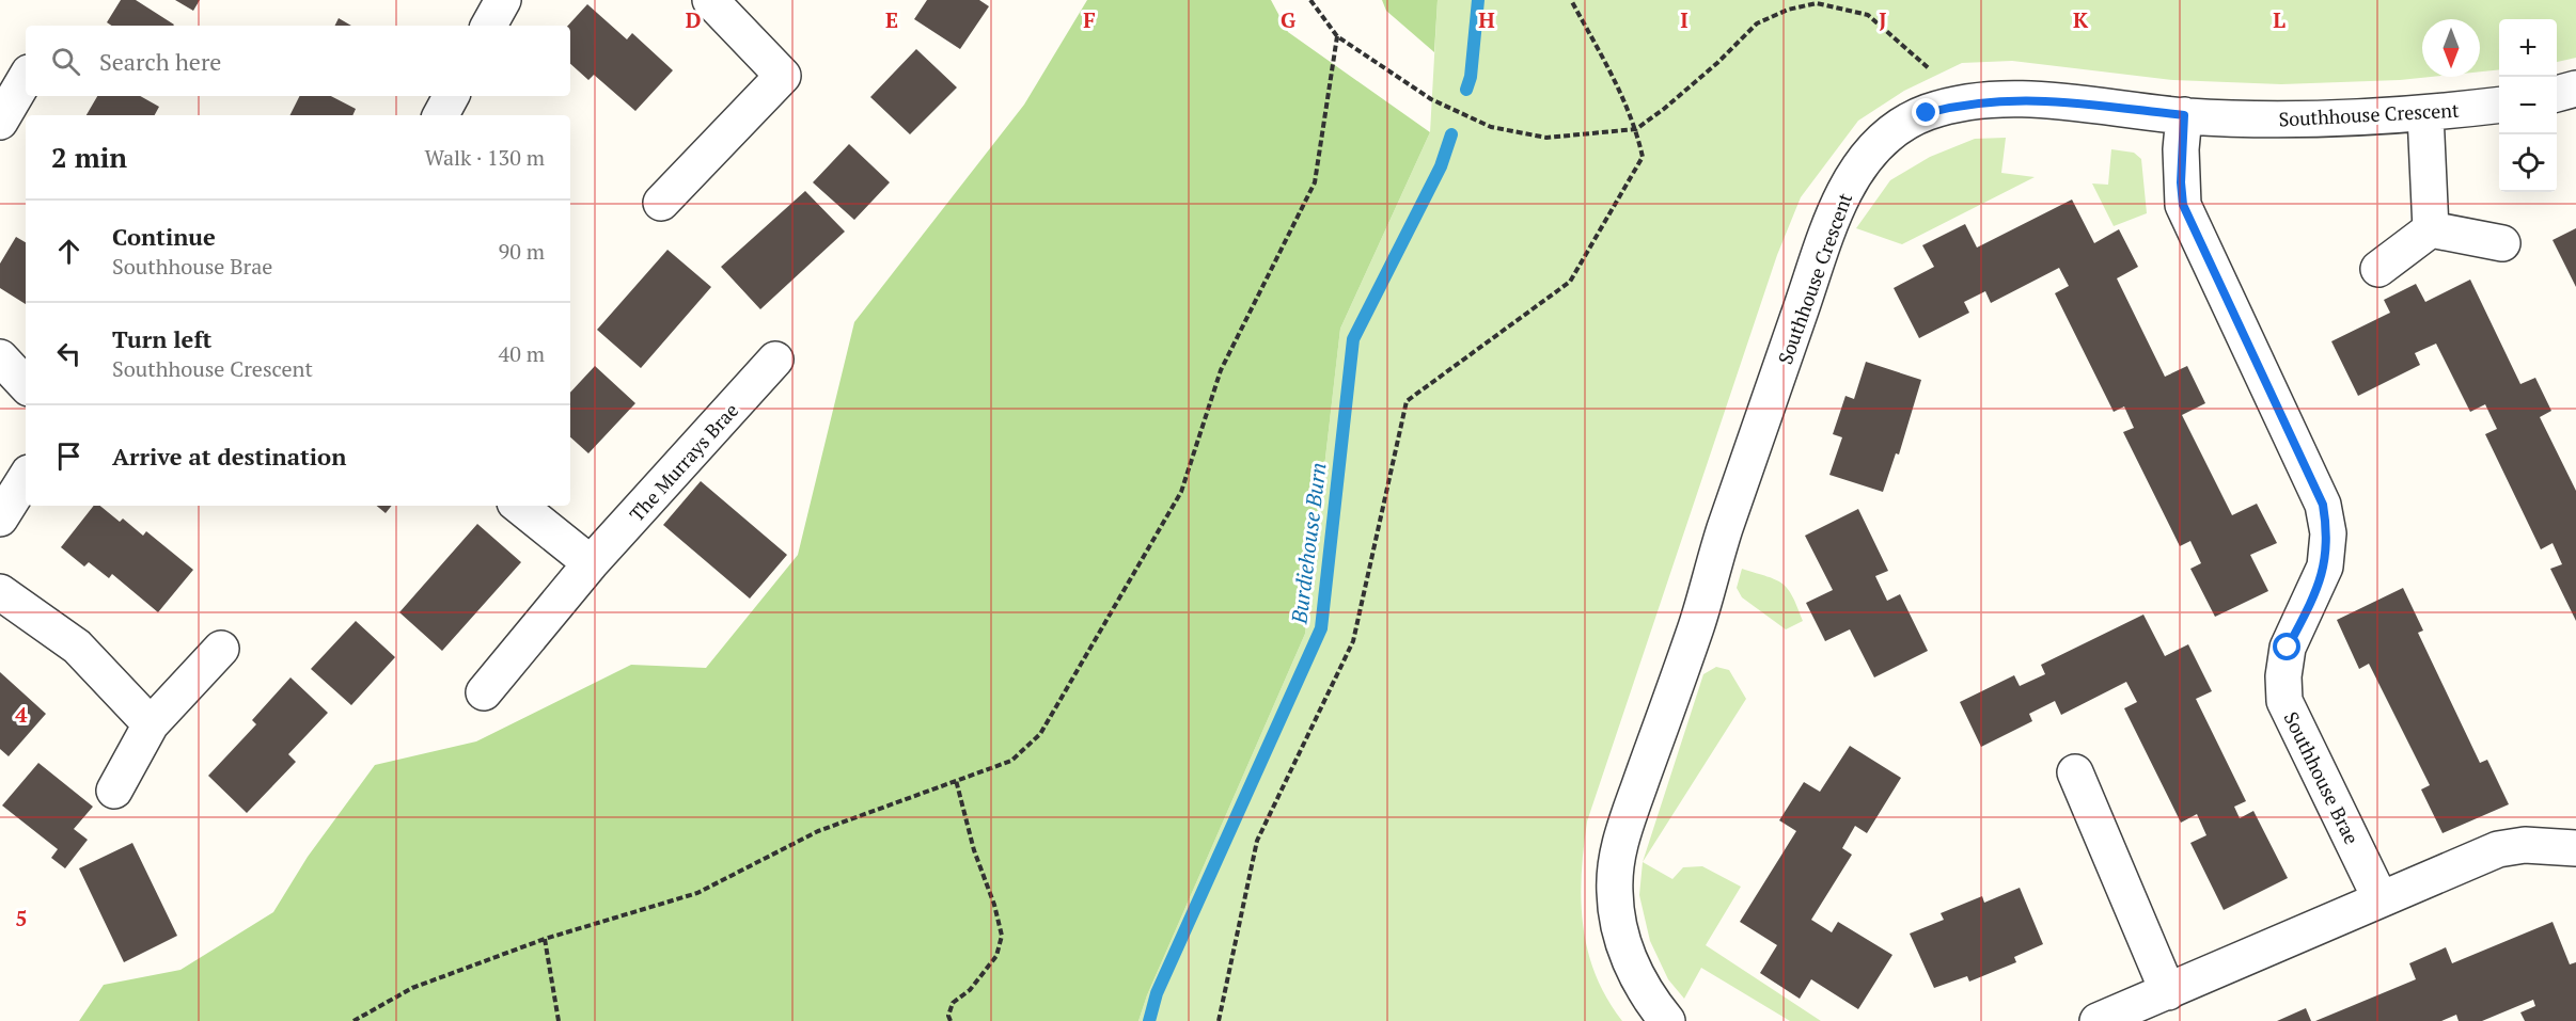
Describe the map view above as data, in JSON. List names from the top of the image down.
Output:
{
  "streets": {
    "street": ["Southhouse Crescent", "The Murrays Brae", "Southhouse Brae"]
  },
  "crossings": [
    ["Southhouse Crescent", "Southhouse Brae"]
  ],
  "water": ["Burdiehouse Burn"],
  "north": "bottom",
  "page": {
    "map_buttons": ["+", "−"],
    "search": "Search here",
    "heading": ["2 min", "Walk · 130 m"],
    "list": [
      ["Continue", "Southhouse Brae", "90 m"],
      ["Turn left", "Southhouse Crescent", "40 m"],
      "Arrive at destination"
    ]
  },
  "grid": {
    "columns": [
      "D",
      "E",
      "F",
      "G",
      "H",
      "I",
      "J",
      "K",
      "L"
    ],
    "rows": ["4", "5"]
  }
}
